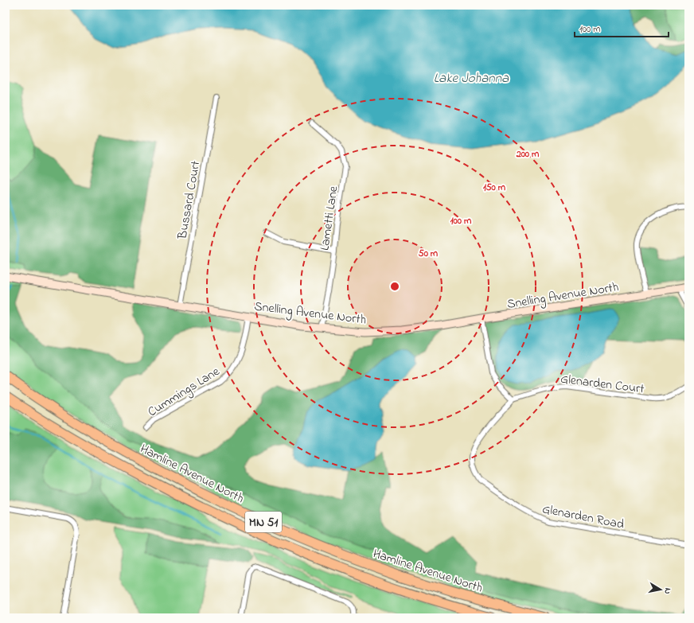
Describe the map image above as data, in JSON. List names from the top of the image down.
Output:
{
  "streets": {
    "highway": ["Hamline Avenue North", "MN 51"],
    "street": [
      "Bussard Court",
      "Lametti Lane",
      "Snelling Avenue North",
      "Glenarden Court",
      "Cummings Lane",
      "Glenarden Road"
    ]
  },
  "crossings": [
    ["Bussard Court", "Snelling Avenue North"],
    ["Lametti Lane", "Snelling Avenue North"],
    ["Snelling Avenue North", "Cummings Lane"],
    ["Glenarden Court", "Glenarden Road"]
  ],
  "water": ["Lake Johanna"],
  "scale_bar": "100 m",
  "north": "right",
  "rings": [
    "200 m",
    "150 m",
    "100 m",
    "50 m"
  ]
}
